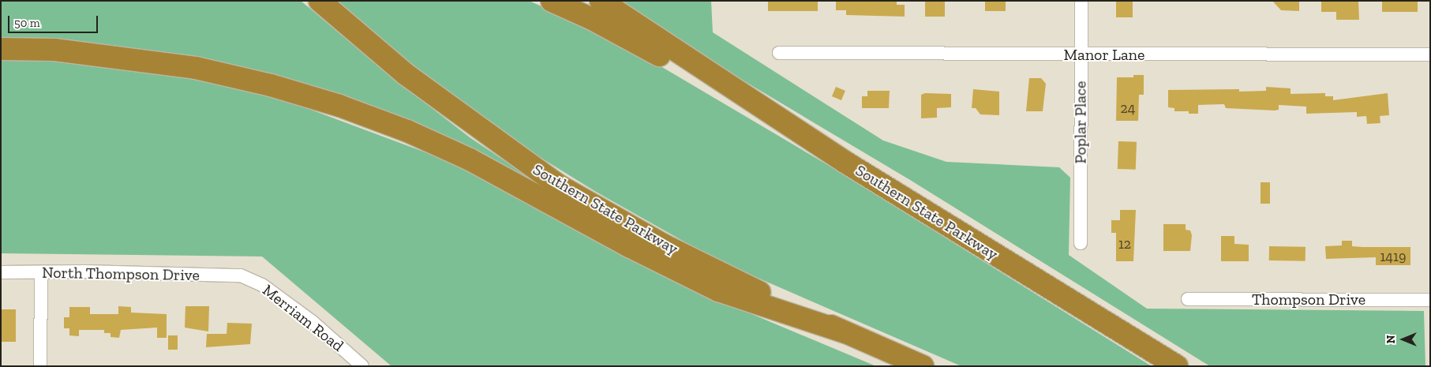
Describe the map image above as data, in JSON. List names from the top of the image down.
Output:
{
  "streets": {
    "highway": ["Southern State Parkway"],
    "street": [
      "Manor Lane",
      "Poplar Place",
      "North Thompson Drive",
      "Thompson Drive",
      "Merriam Road"
    ]
  },
  "crossings": [
    ["Manor Lane", "Poplar Place"],
    ["North Thompson Drive", "Merriam Road"]
  ],
  "house_numbers": ["24", "12", "1419"],
  "scale_bar": "50 m",
  "north": "left"
}
